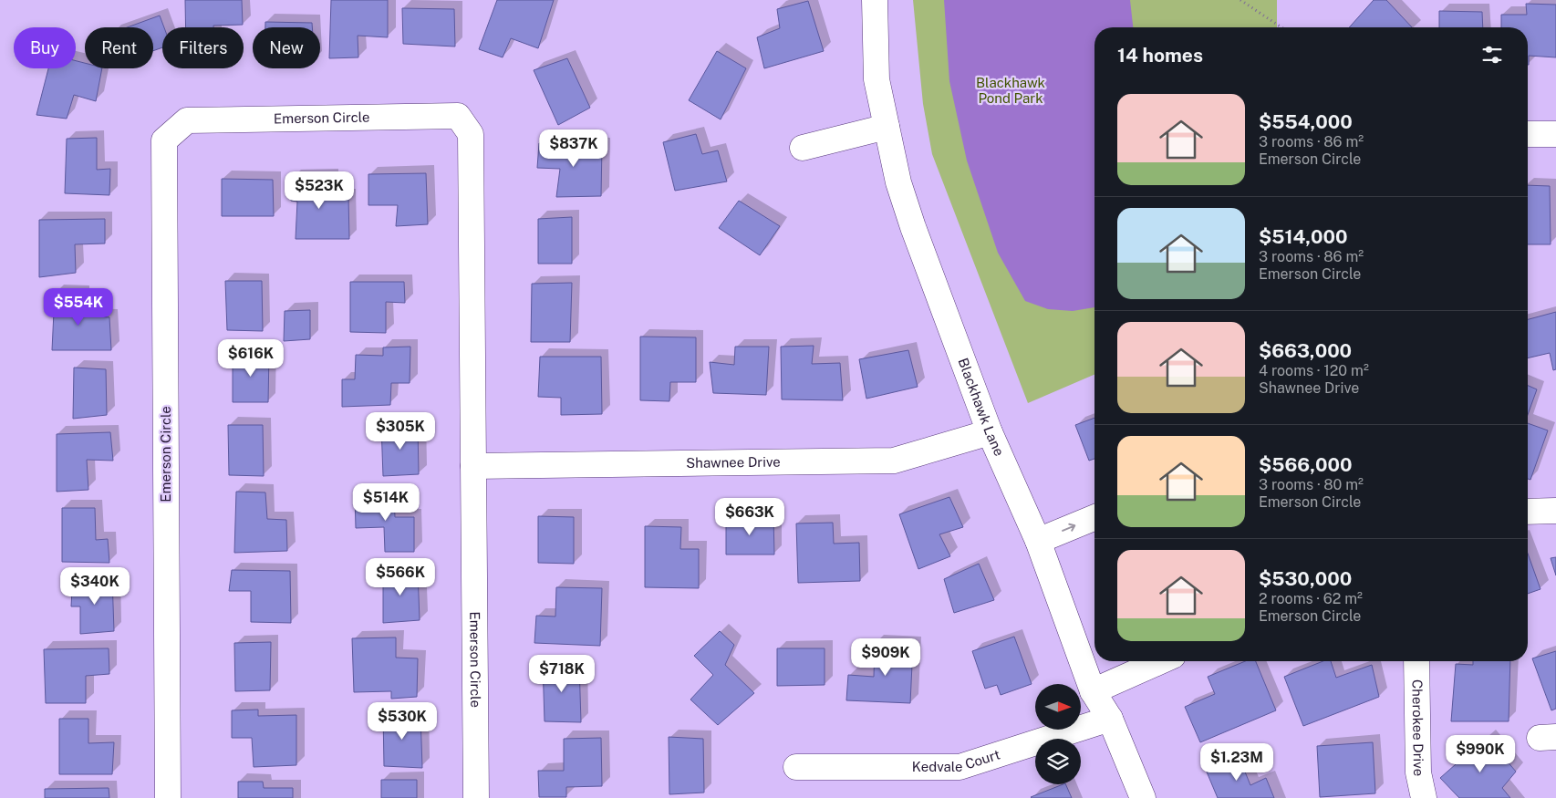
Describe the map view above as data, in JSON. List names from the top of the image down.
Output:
{
  "streets": {
    "street": [
      "Emerson Circle",
      "Blackhawk Lane",
      "Shawnee Drive",
      "Cherokee Drive",
      "Kedvale Court"
    ]
  },
  "crossings": [
    ["Emerson Circle", "Shawnee Drive"],
    ["Blackhawk Lane", "Shawnee Drive"],
    ["Blackhawk Lane", "Kedvale Court"]
  ],
  "parks": ["Blackhawk Pond Park"],
  "north": "right",
  "page": {
    "chip": [
      "Buy",
      "Rent",
      "Filters",
      "New"
    ],
    "heading": "14 homes",
    "list": [
      {
        "name": "$554,000",
        "note": "3 rooms · 86 m² · Emerson Circle"
      },
      {
        "name": "$514,000",
        "note": "3 rooms · 86 m² · Emerson Circle"
      },
      {
        "name": "$663,000",
        "note": "4 rooms · 120 m² · Shawnee Drive"
      },
      {
        "name": "$566,000",
        "note": "3 rooms · 80 m² · Emerson Circle"
      },
      {
        "name": "$530,000",
        "note": "2 rooms · 62 m² · Emerson Circle"
      }
    ],
    "price": [
      "$837K",
      "$523K",
      "$554K",
      "$616K",
      "$305K",
      "$514K",
      "$663K",
      "$566K",
      "$340K",
      "$909K",
      "$718K",
      "$530K",
      "$990K",
      "$1.23M"
    ]
  }
}
